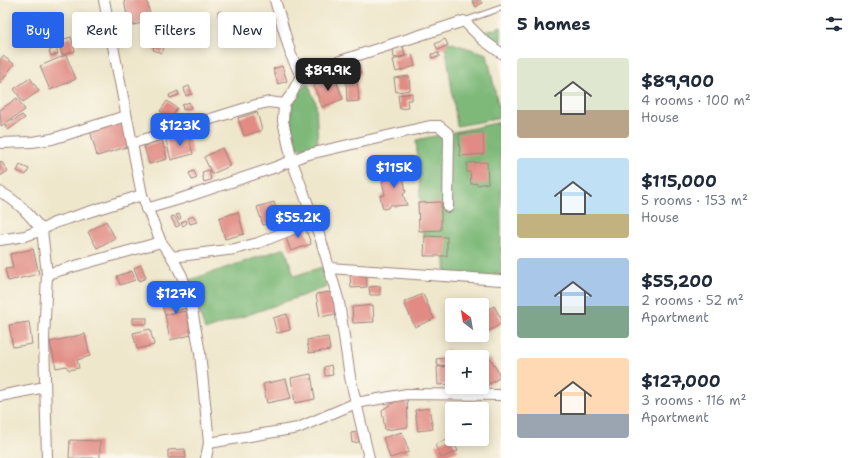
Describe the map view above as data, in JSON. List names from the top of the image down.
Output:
{
  "north": "top left",
  "page": {
    "heading": "5 homes",
    "chip": [
      "Buy",
      "Rent",
      "Filters",
      "New"
    ],
    "list": [
      {
        "name": "$89,900",
        "note": "4 rooms · 100 m² · House"
      },
      {
        "name": "$115,000",
        "note": "5 rooms · 153 m² · House"
      },
      {
        "name": "$55,200",
        "note": "2 rooms · 52 m² · Apartment"
      },
      {
        "name": "$127,000",
        "note": "3 rooms · 116 m² · Apartment"
      }
    ],
    "price": [
      "$89.9K",
      "$123K",
      "$115K",
      "$55.2K",
      "$127K"
    ],
    "map_buttons": ["+", "−"]
  }
}
